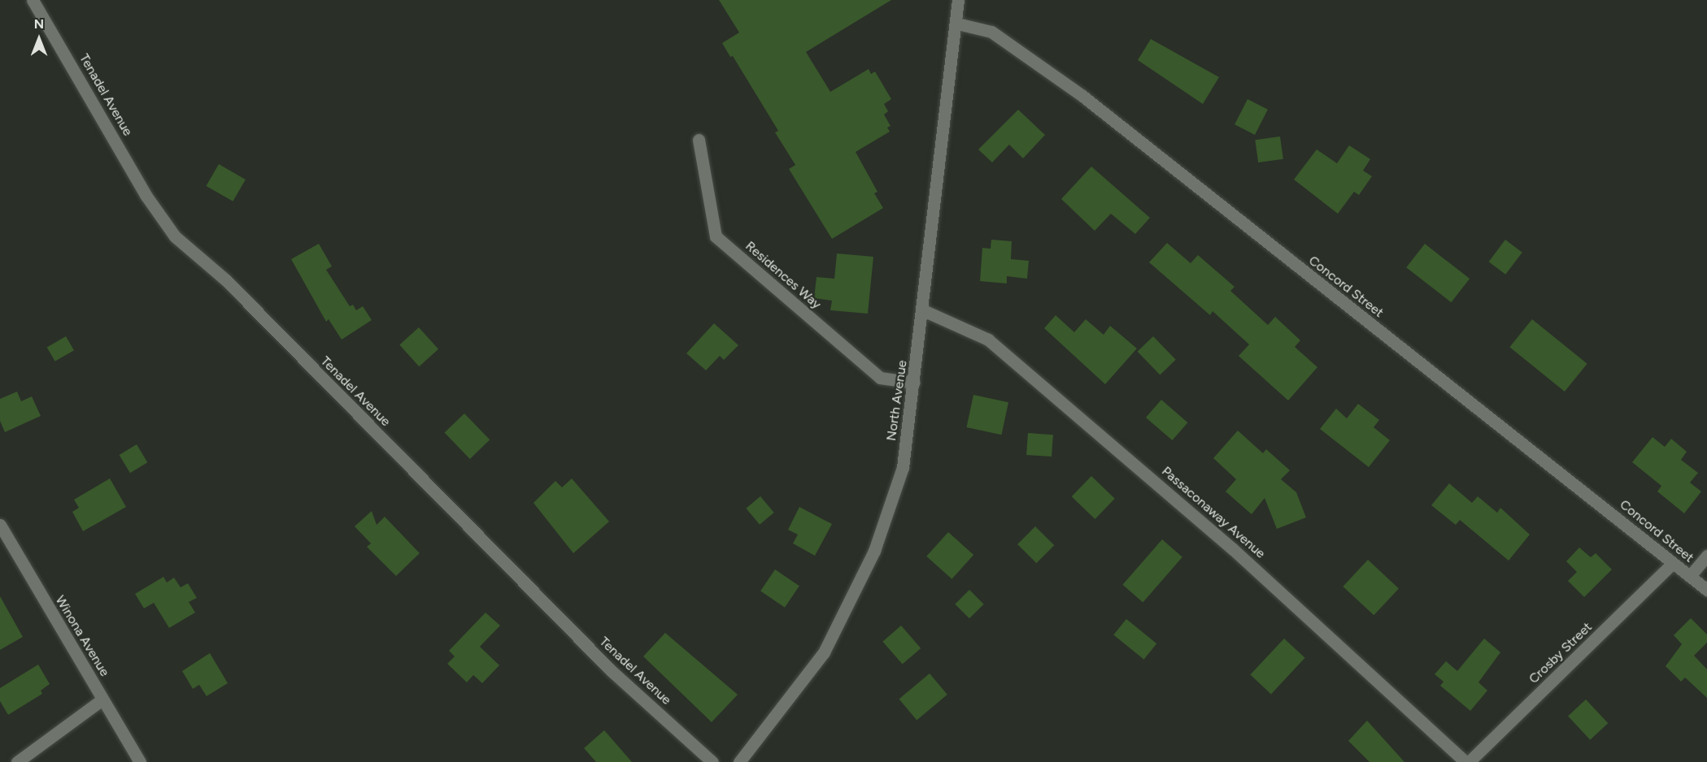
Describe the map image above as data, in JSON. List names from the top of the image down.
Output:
{
  "streets": {
    "street": [
      "Tenadel Avenue",
      "Residences Way",
      "Concord Street",
      "North Avenue",
      "Passaconaway Avenue",
      "Winona Avenue",
      "Crosby Street"
    ]
  },
  "crossings": [
    ["Residences Way", "North Avenue"],
    ["Concord Street", "North Avenue"],
    ["Concord Street", "Crosby Street"],
    ["North Avenue", "Passaconaway Avenue"],
    ["Passaconaway Avenue", "Crosby Street"]
  ],
  "north": "top"
}
